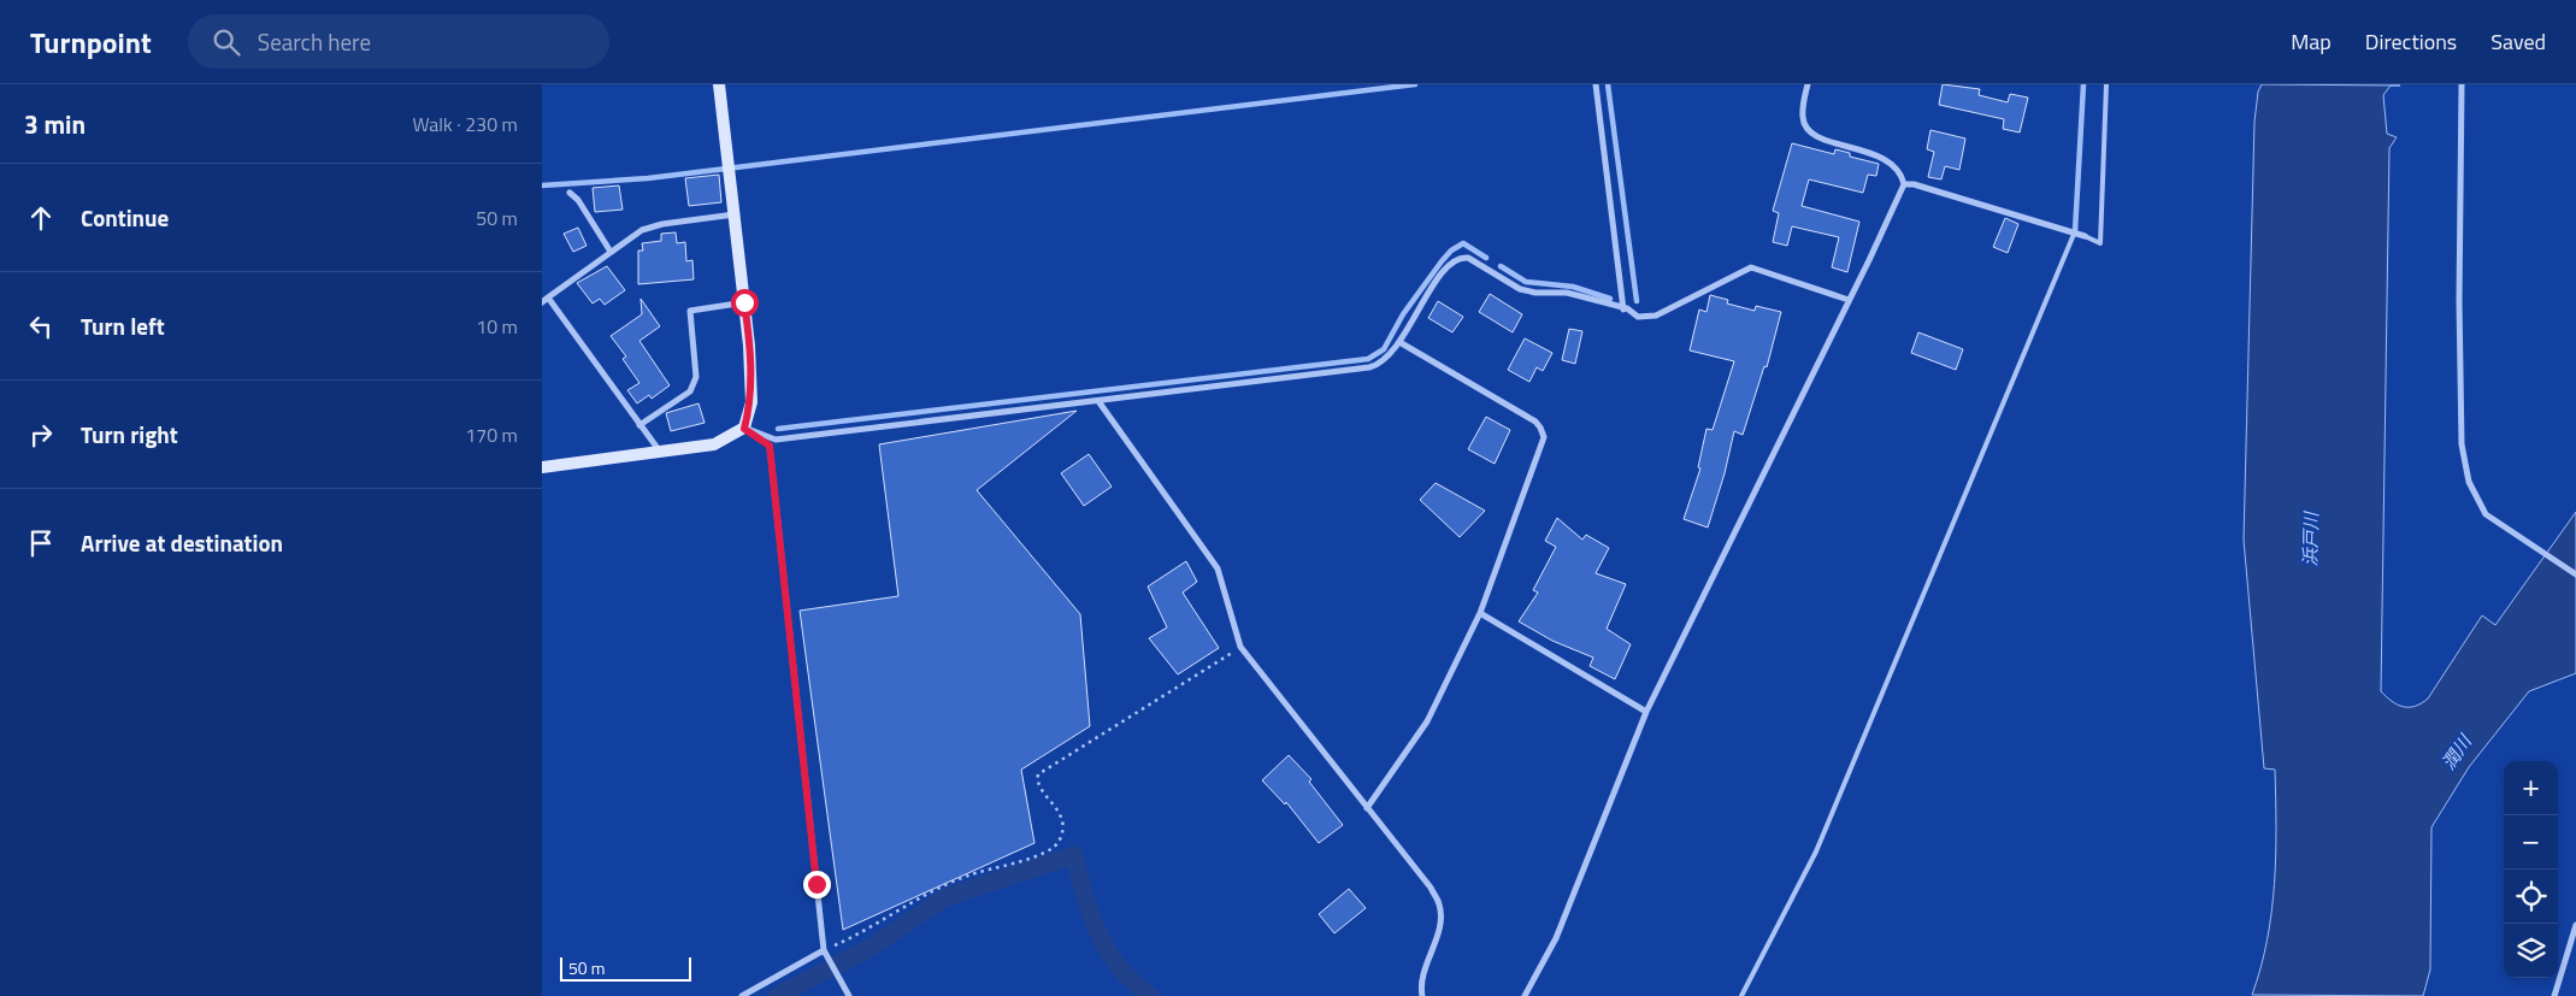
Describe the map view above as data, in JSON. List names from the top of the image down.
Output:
{
  "water": ["浜戸川", "潤川"],
  "scale_bar": "50 m",
  "page": {
    "header": "Turnpoint",
    "search": "Search here",
    "nav": ["Map", "Directions", "Saved"],
    "heading": ["3 min", "Walk · 230 m"],
    "list": [
      ["Continue", "50 m"],
      ["Turn left", "10 m"],
      ["Turn right", "170 m"],
      "Arrive at destination"
    ],
    "map_buttons": ["+", "−"],
    "scale": "50 m"
  }
}
